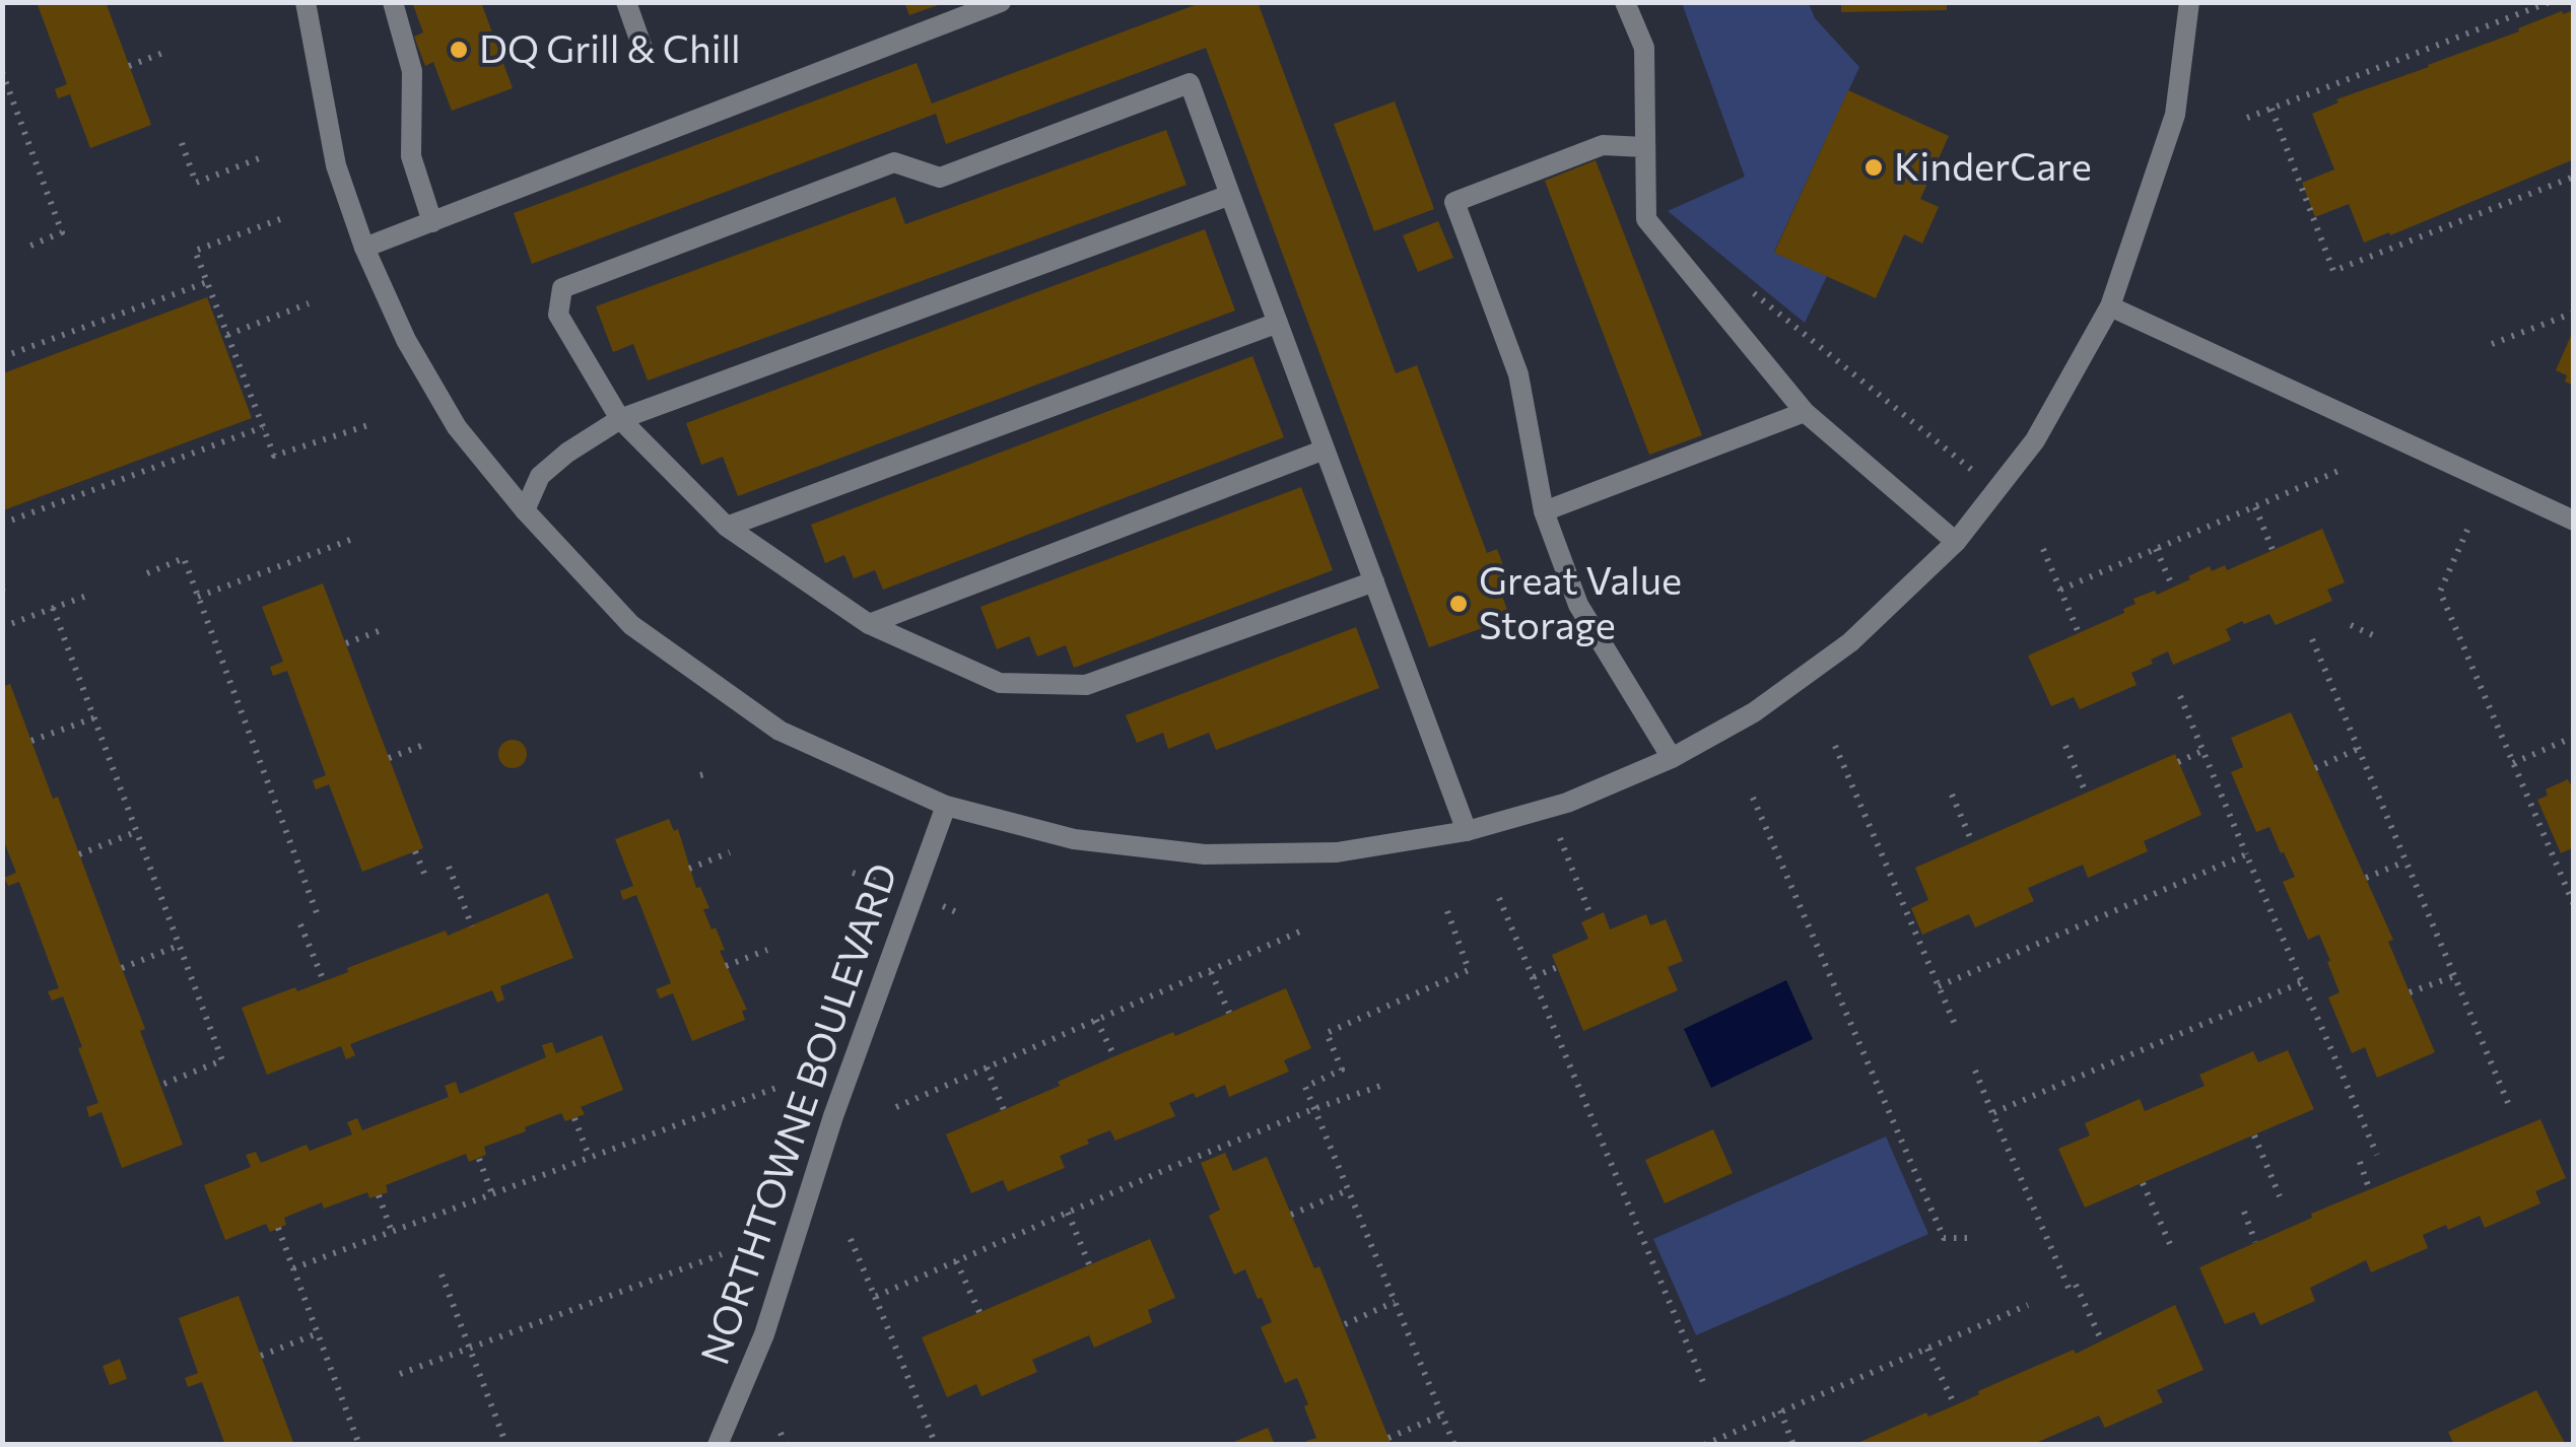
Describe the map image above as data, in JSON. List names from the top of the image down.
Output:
{
  "streets": {
    "street": ["NORTHTOWNE BOULEVARD"]
  },
  "places": ["DQ Grill & Chill", "KinderCare", "Great Value Storage"]
}
